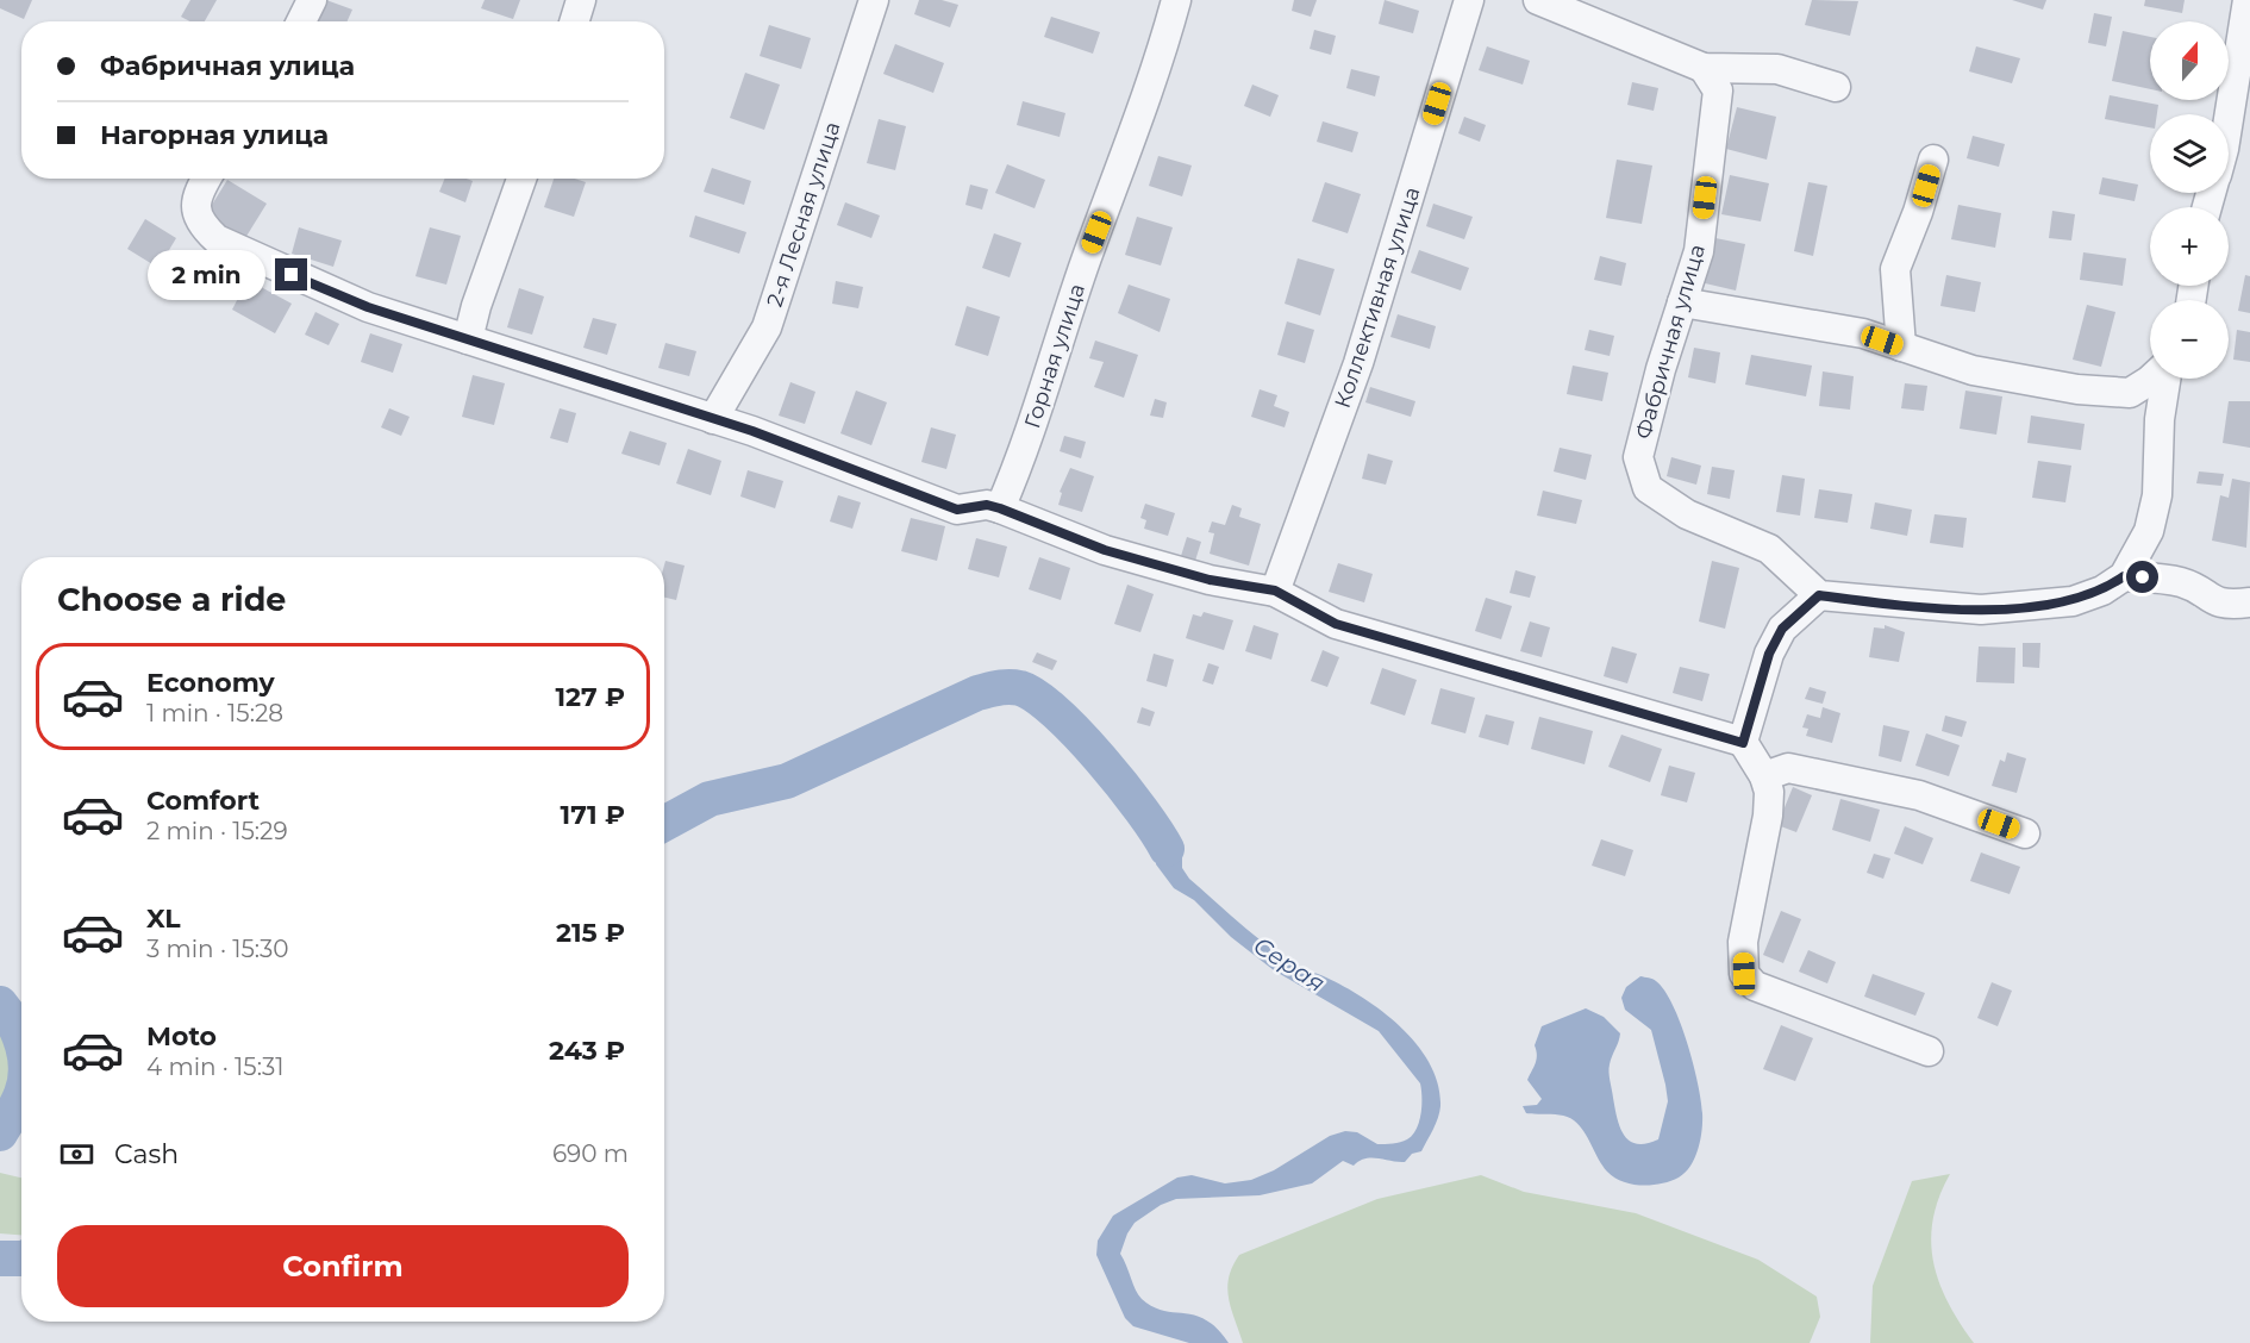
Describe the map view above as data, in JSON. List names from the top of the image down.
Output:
{
  "streets": {
    "street": [
      "2-я Лесная улица",
      "Коллективная улица",
      "Фабричная улица",
      "Горная улица"
    ]
  },
  "water": ["Серая"],
  "north": "top",
  "page": {
    "map_buttons": ["+", "−"],
    "banner": ["Фабричная улица", "Нагорная улица"],
    "bubble": "2 min",
    "heading": "Choose a ride",
    "list": [
      {
        "name": "Economy",
        "note": "1 min · 15:28",
        "value": "127 ₽"
      },
      {
        "name": "Comfort",
        "note": "2 min · 15:29",
        "value": "171 ₽"
      },
      {
        "name": "XL",
        "note": "3 min · 15:30",
        "value": "215 ₽"
      },
      {
        "name": "Moto",
        "note": "4 min · 15:31",
        "value": "243 ₽"
      }
    ],
    "pay": ["Cash", "690 m"],
    "buttons": "Confirm"
  }
}
